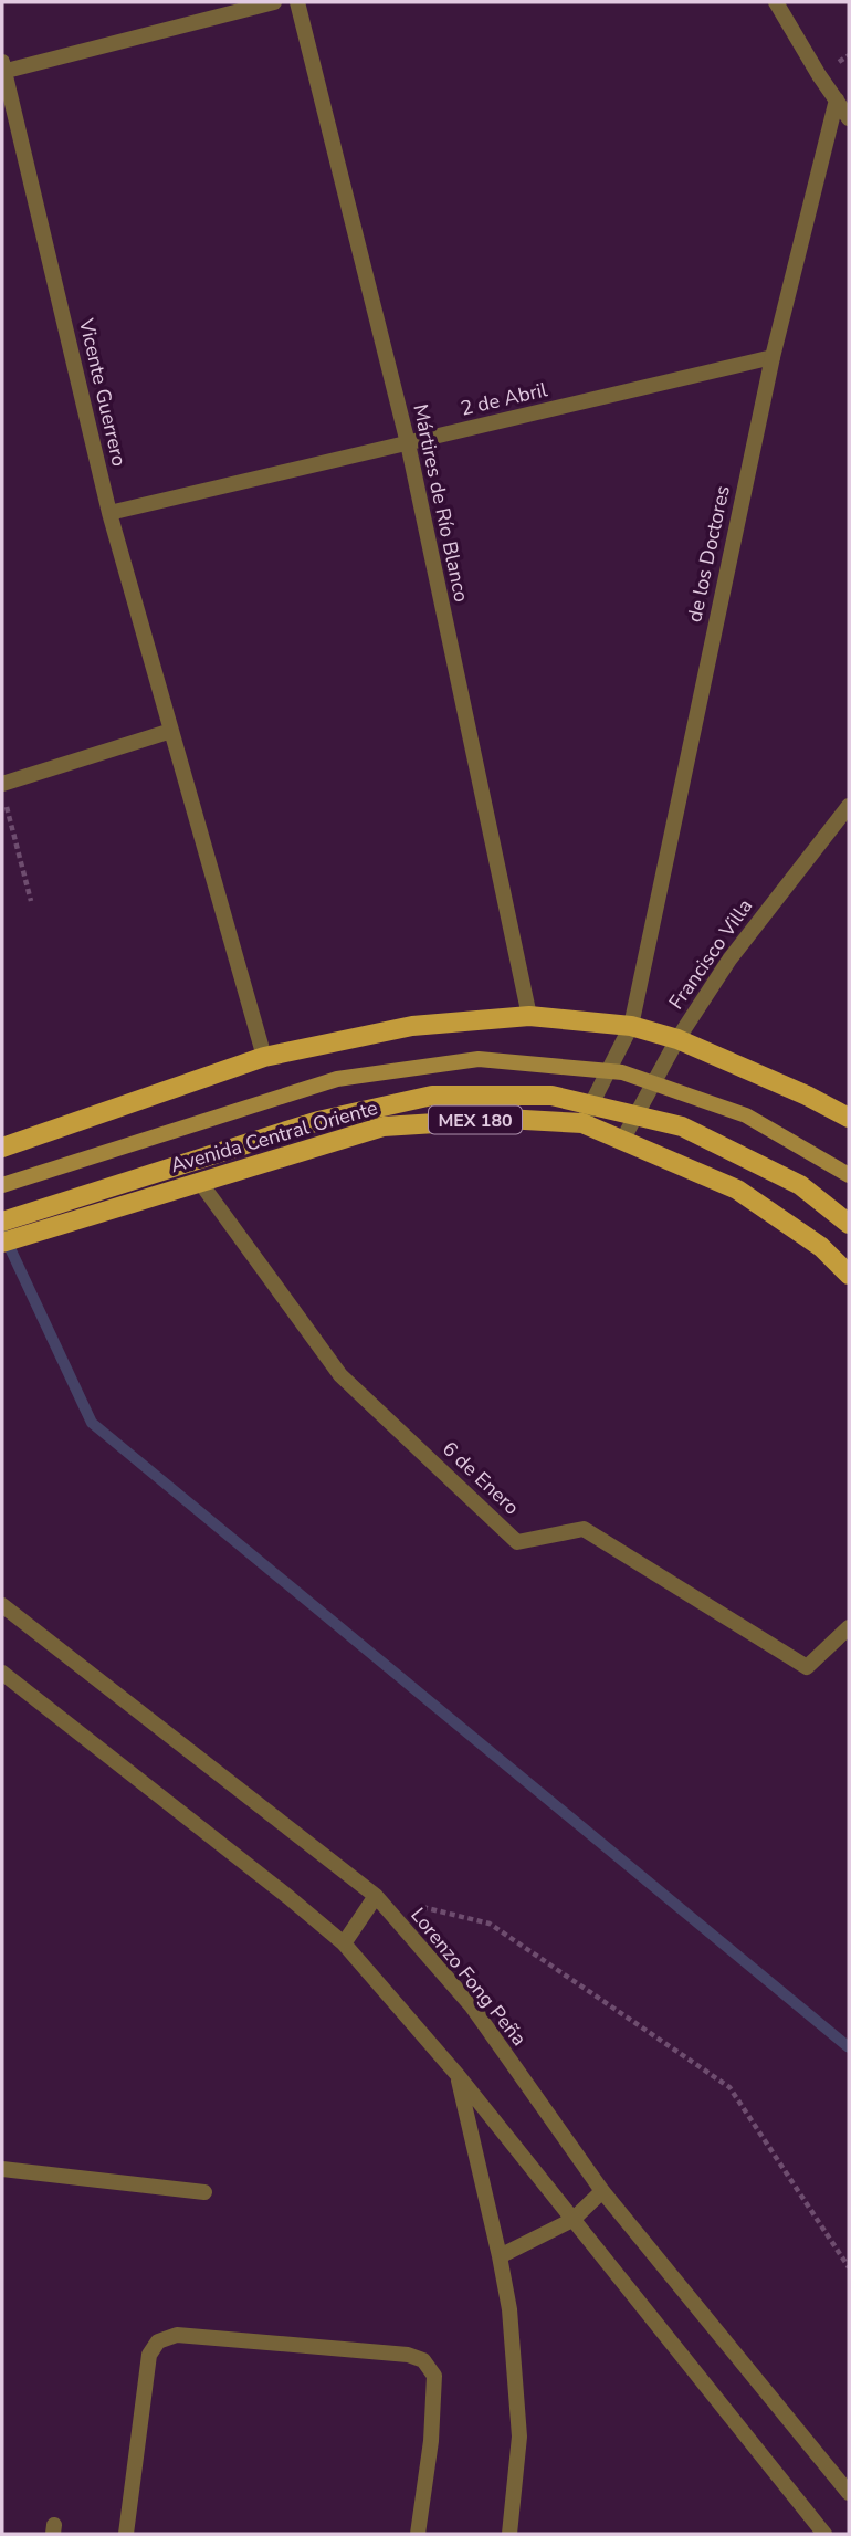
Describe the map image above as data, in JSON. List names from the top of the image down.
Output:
{
  "streets": {
    "main road": ["MEX 180", "Avenida Central Oriente"],
    "street": [
      "Vicente Guerrero",
      "2 de Abril",
      "Mártires de Río Blanco",
      "de los Doctores",
      "Francisco Villa",
      "6 de Enero",
      "Lorenzo Fong Peña"
    ]
  },
  "crossings": [
    ["Vicente Guerrero", "2 de Abril"],
    ["2 de Abril", "Mártires de Río Blanco"],
    ["2 de Abril", "de los Doctores"],
    ["de los Doctores", "Avenida Central Oriente"],
    ["Francisco Villa", "Avenida Central Oriente"],
    ["Avenida Central Oriente", "6 de Enero"]
  ]
}
